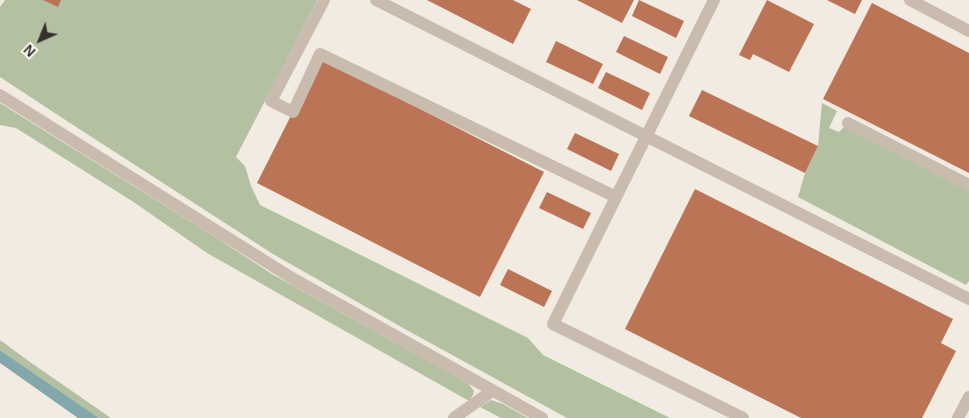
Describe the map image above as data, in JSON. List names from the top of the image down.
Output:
{
  "north": "bottom left"
}
